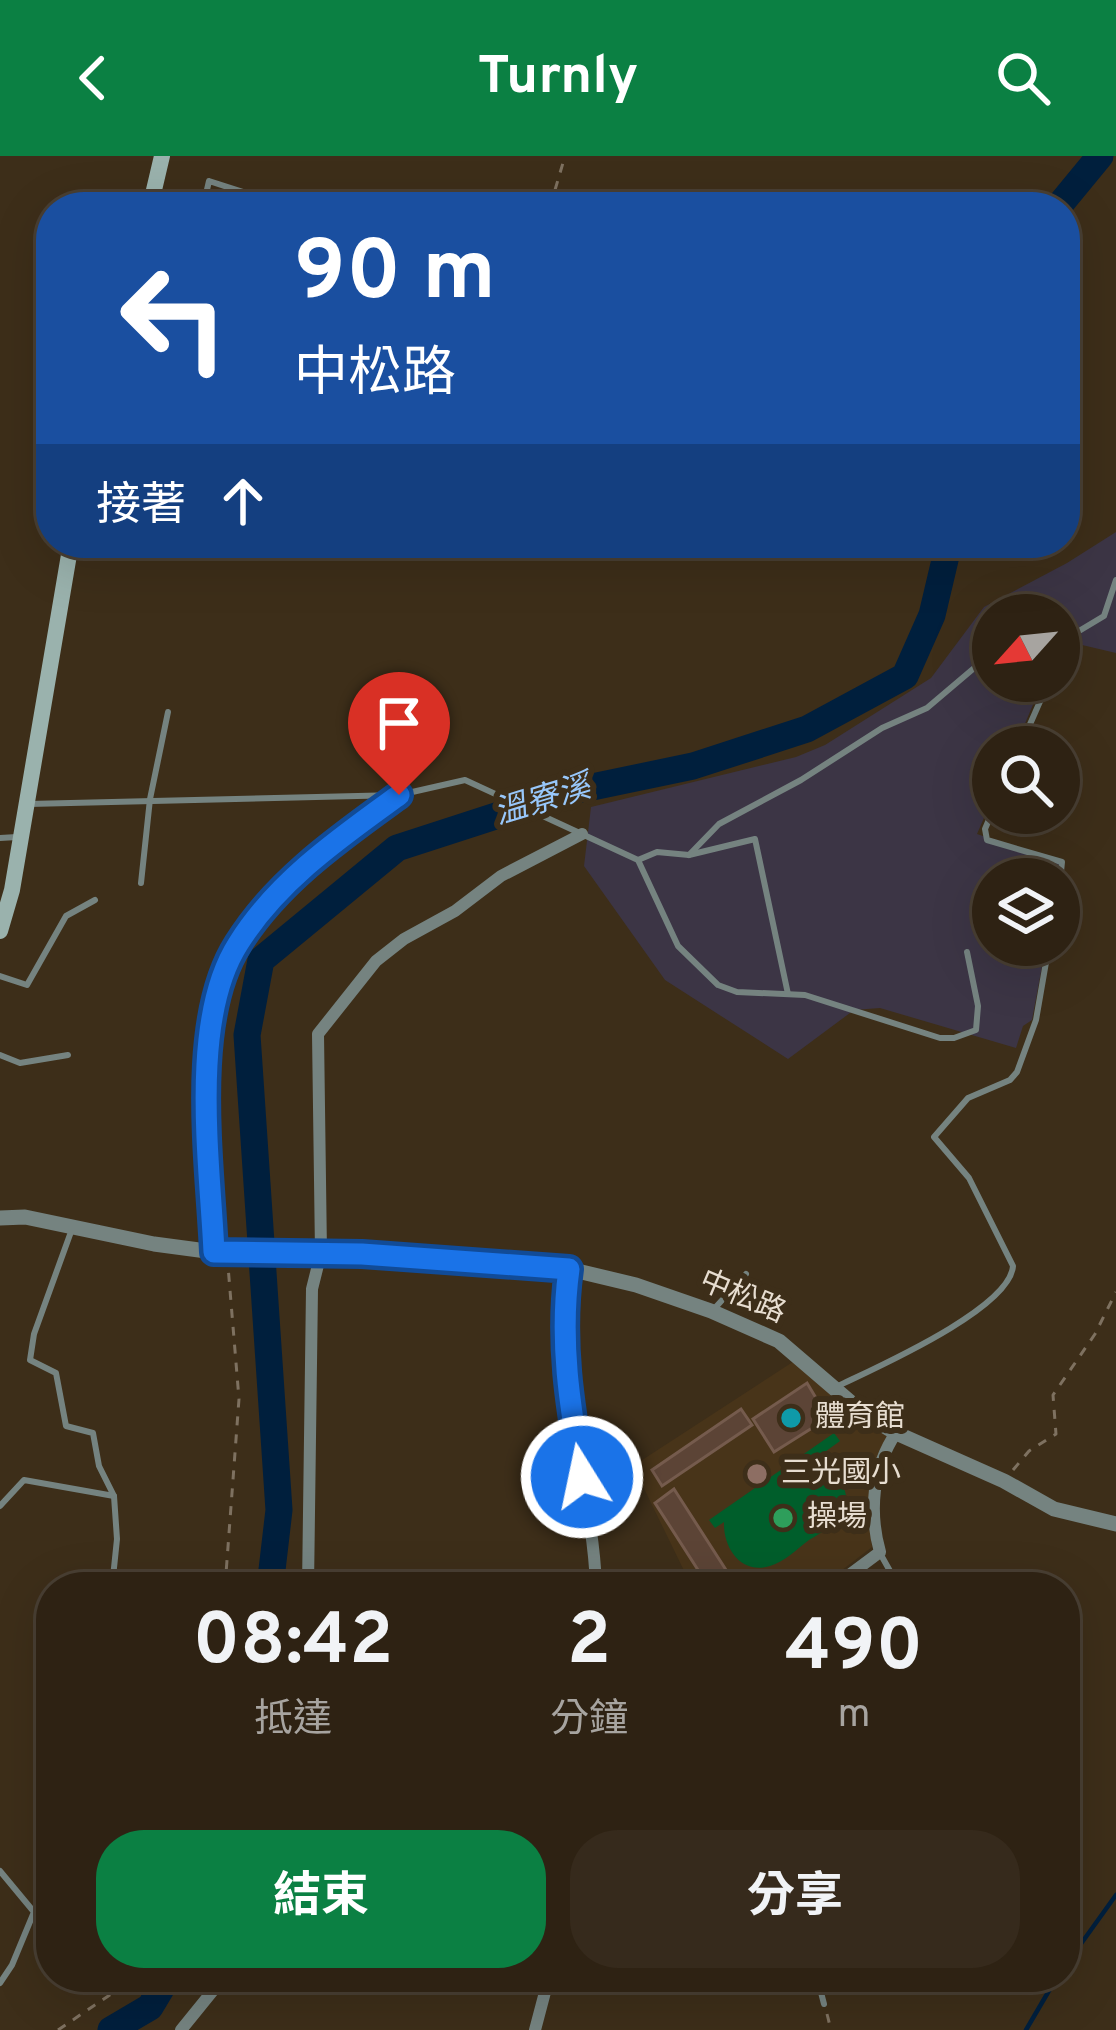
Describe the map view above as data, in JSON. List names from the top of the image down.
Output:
{
  "streets": {
    "street": ["中松路"]
  },
  "water": ["溫寮溪"],
  "places": ["體育館", "三光國小", "操場"],
  "north": "bottom left",
  "page": {
    "header": "Turnly",
    "turn": ["90 m", "中松路"],
    "then": "接著",
    "eta": [
      "08:42",
      "抵達",
      "2",
      "分鐘",
      "490",
      "m"
    ],
    "buttons": ["結束", "分享"]
  }
}
